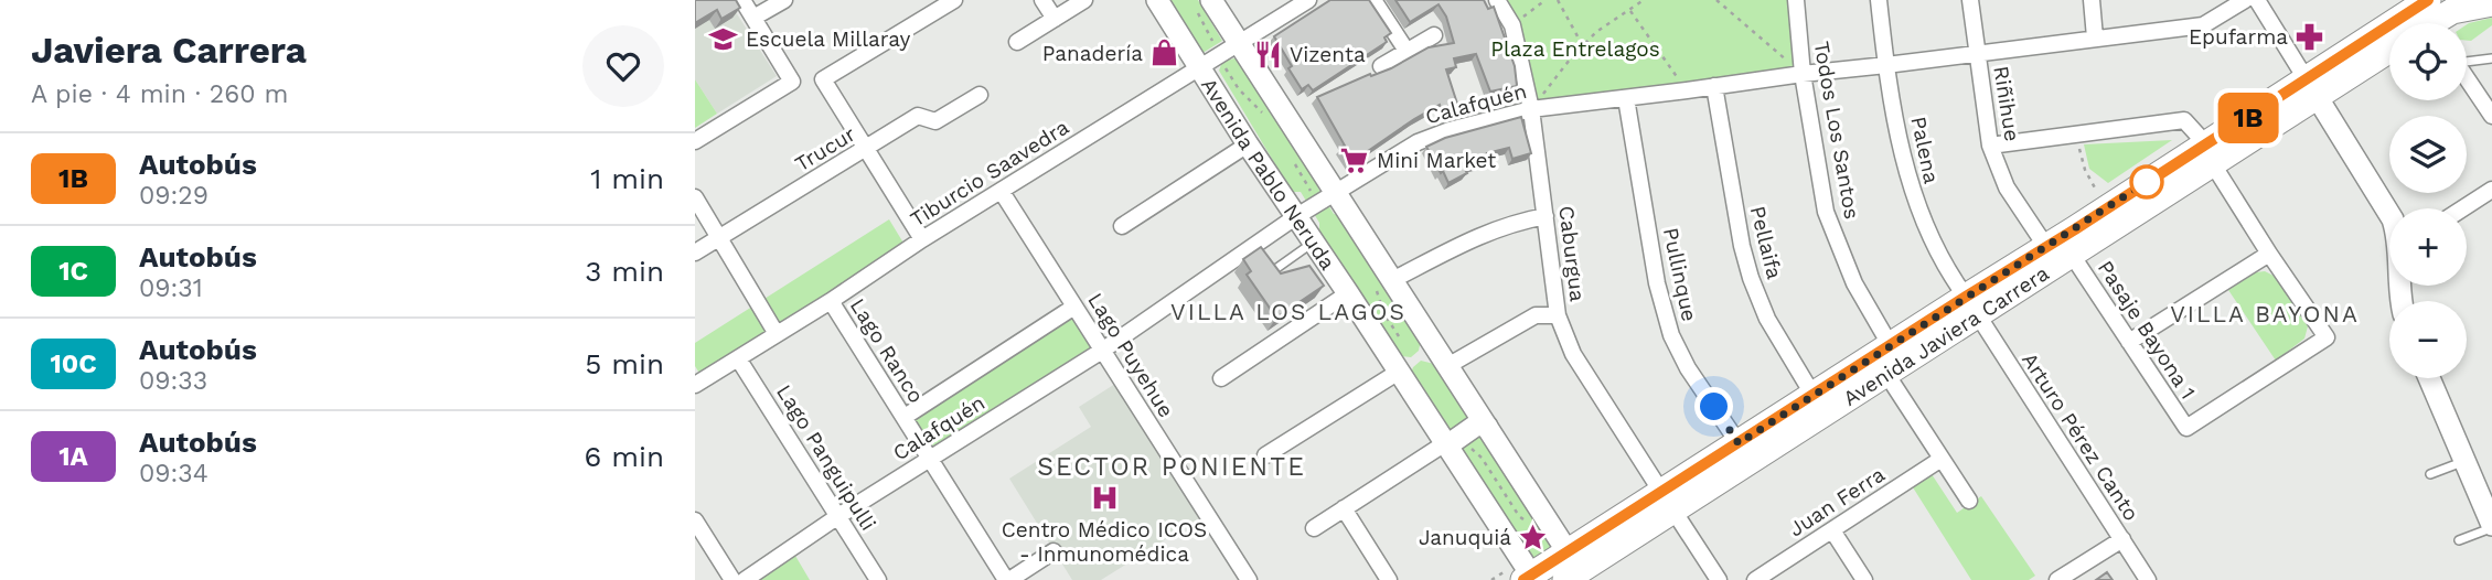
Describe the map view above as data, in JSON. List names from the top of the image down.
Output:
{
  "streets": {
    "main road": ["Avenida Pablo Neruda", "Avenida Javiera Carrera"],
    "street": [
      "Calafquén",
      "Riñihue",
      "Todos Los Santos",
      "Trucur",
      "Palena",
      "Tiburcio Saavedra",
      "Pellaifa",
      "Caburgua",
      "Pullinque",
      "Pasaje Bayona 1",
      "Lago Ranco",
      "Lago Puyehue",
      "Arturo Pérez Canto",
      "Lago Panguipulli",
      "Juan Ferra"
    ]
  },
  "crossings": [
    ["Calafquén", "Riñihue"],
    ["Calafquén", "Todos Los Santos"],
    ["Calafquén", "Palena"],
    ["Calafquén", "Avenida Pablo Neruda"],
    ["Calafquén", "Pellaifa"],
    ["Calafquén", "Caburgua"],
    ["Calafquén", "Pullinque"],
    ["Calafquén", "Lago Ranco"],
    ["Calafquén", "Lago Puyehue"],
    ["Calafquén", "Lago Panguipulli"],
    ["Riñihue", "Avenida Javiera Carrera"],
    ["Todos Los Santos", "Avenida Javiera Carrera"],
    ["Palena", "Avenida Javiera Carrera"],
    ["Palena", "Arturo Pérez Canto"],
    ["Tiburcio Saavedra", "Avenida Pablo Neruda"],
    ["Tiburcio Saavedra", "Lago Ranco"],
    ["Tiburcio Saavedra", "Lago Puyehue"],
    ["Tiburcio Saavedra", "Lago Panguipulli"],
    ["Avenida Pablo Neruda", "Avenida Javiera Carrera"],
    ["Pellaifa", "Avenida Javiera Carrera"],
    ["Caburgua", "Avenida Javiera Carrera"],
    ["Pullinque", "Avenida Javiera Carrera"],
    ["Pasaje Bayona 1", "Avenida Javiera Carrera"],
    ["Avenida Javiera Carrera", "Arturo Pérez Canto"]
  ],
  "districts": ["VILLA LOS LAGOS", "VILLA BAYONA", "SECTOR PONIENTE"],
  "parks": ["Plaza Entrelagos"],
  "places": {
    "pharmacy": ["Epufarma"],
    "school or university": ["Escuela Millaray"],
    "shop": ["Panadería"],
    "restaurant": ["Vizenta"],
    "supermarket": ["Mini Market"],
    "hospital": ["Centro Médico ICOS - Inmunomédica"],
    "place": ["Januquiá"]
  },
  "lines": ["bus line 1B"],
  "page": {
    "heading": ["Javiera Carrera", "A pie · 4 min · 260 m"],
    "on_map": "1B",
    "map_buttons": ["+", "−"],
    "list": [
      {
        "mark": "1B",
        "name": "Autobús",
        "note": "09:29",
        "value": "1 min"
      },
      {
        "mark": "1C",
        "name": "Autobús",
        "note": "09:31",
        "value": "3 min"
      },
      {
        "mark": "10C",
        "name": "Autobús",
        "note": "09:33",
        "value": "5 min"
      },
      {
        "mark": "1A",
        "name": "Autobús",
        "note": "09:34",
        "value": "6 min"
      }
    ]
  }
}
